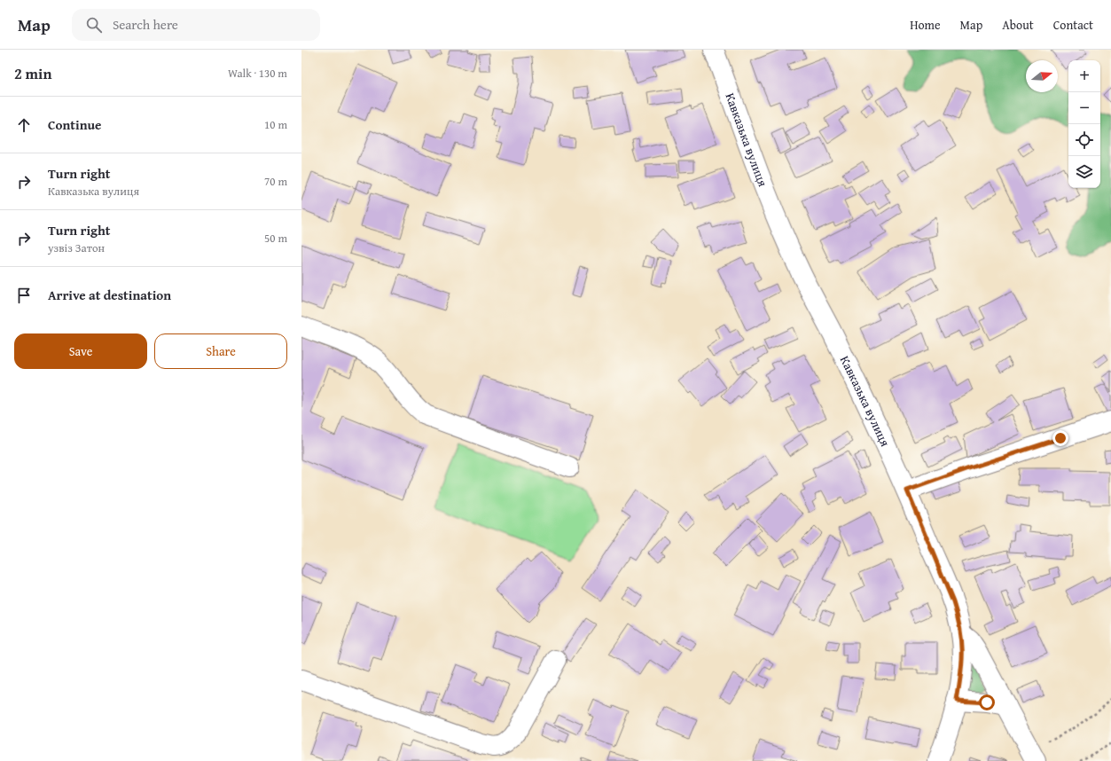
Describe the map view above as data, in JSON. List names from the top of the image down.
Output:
{
  "streets": {
    "street": ["Кавказька вулиця"]
  },
  "north": "right",
  "page": {
    "header": "Map",
    "search": "Search here",
    "nav": [
      "Home",
      "Map",
      "About",
      "Contact"
    ],
    "heading": ["2 min", "Walk · 130 m"],
    "map_buttons": ["+", "−"],
    "list": [
      ["Continue", "10 m"],
      ["Turn right", "Кавказька вулиця", "70 m"],
      ["Turn right", "узвіз Затон", "50 m"],
      "Arrive at destination"
    ],
    "buttons": ["Save", "Share"]
  }
}
